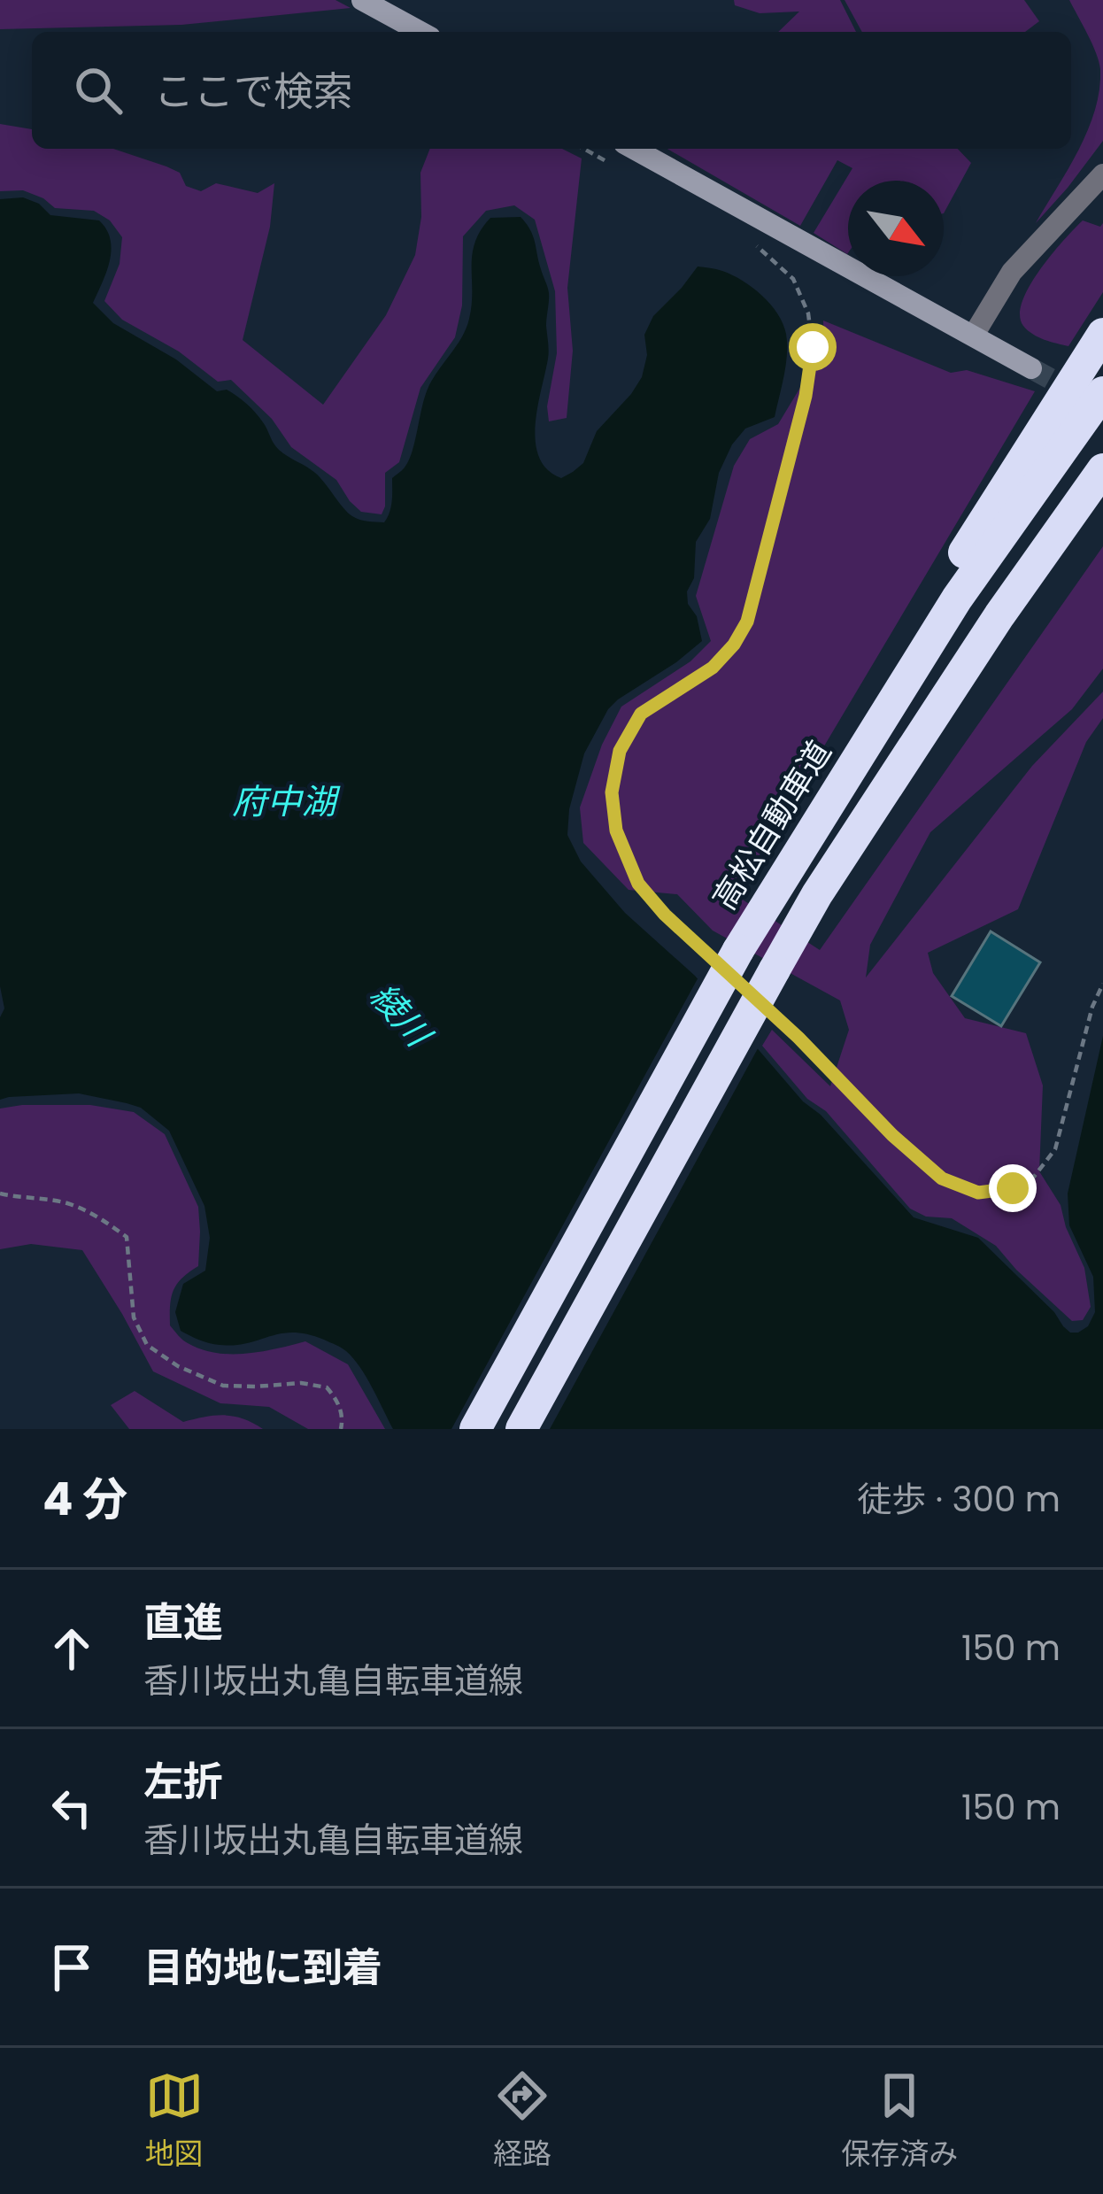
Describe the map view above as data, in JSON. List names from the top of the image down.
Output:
{
  "streets": {
    "highway": ["高松自動車道"]
  },
  "water": ["府中湖", "綾川"],
  "north": "bottom right",
  "page": {
    "search": "ここで検索",
    "heading": ["4 分", "徒歩 · 300 m"],
    "list": [
      ["直進", "香川坂出丸亀自転車道線", "150 m"],
      ["左折", "香川坂出丸亀自転車道線", "150 m"],
      "目的地に到着"
    ],
    "nav": ["地図", "経路", "保存済み"]
  }
}
